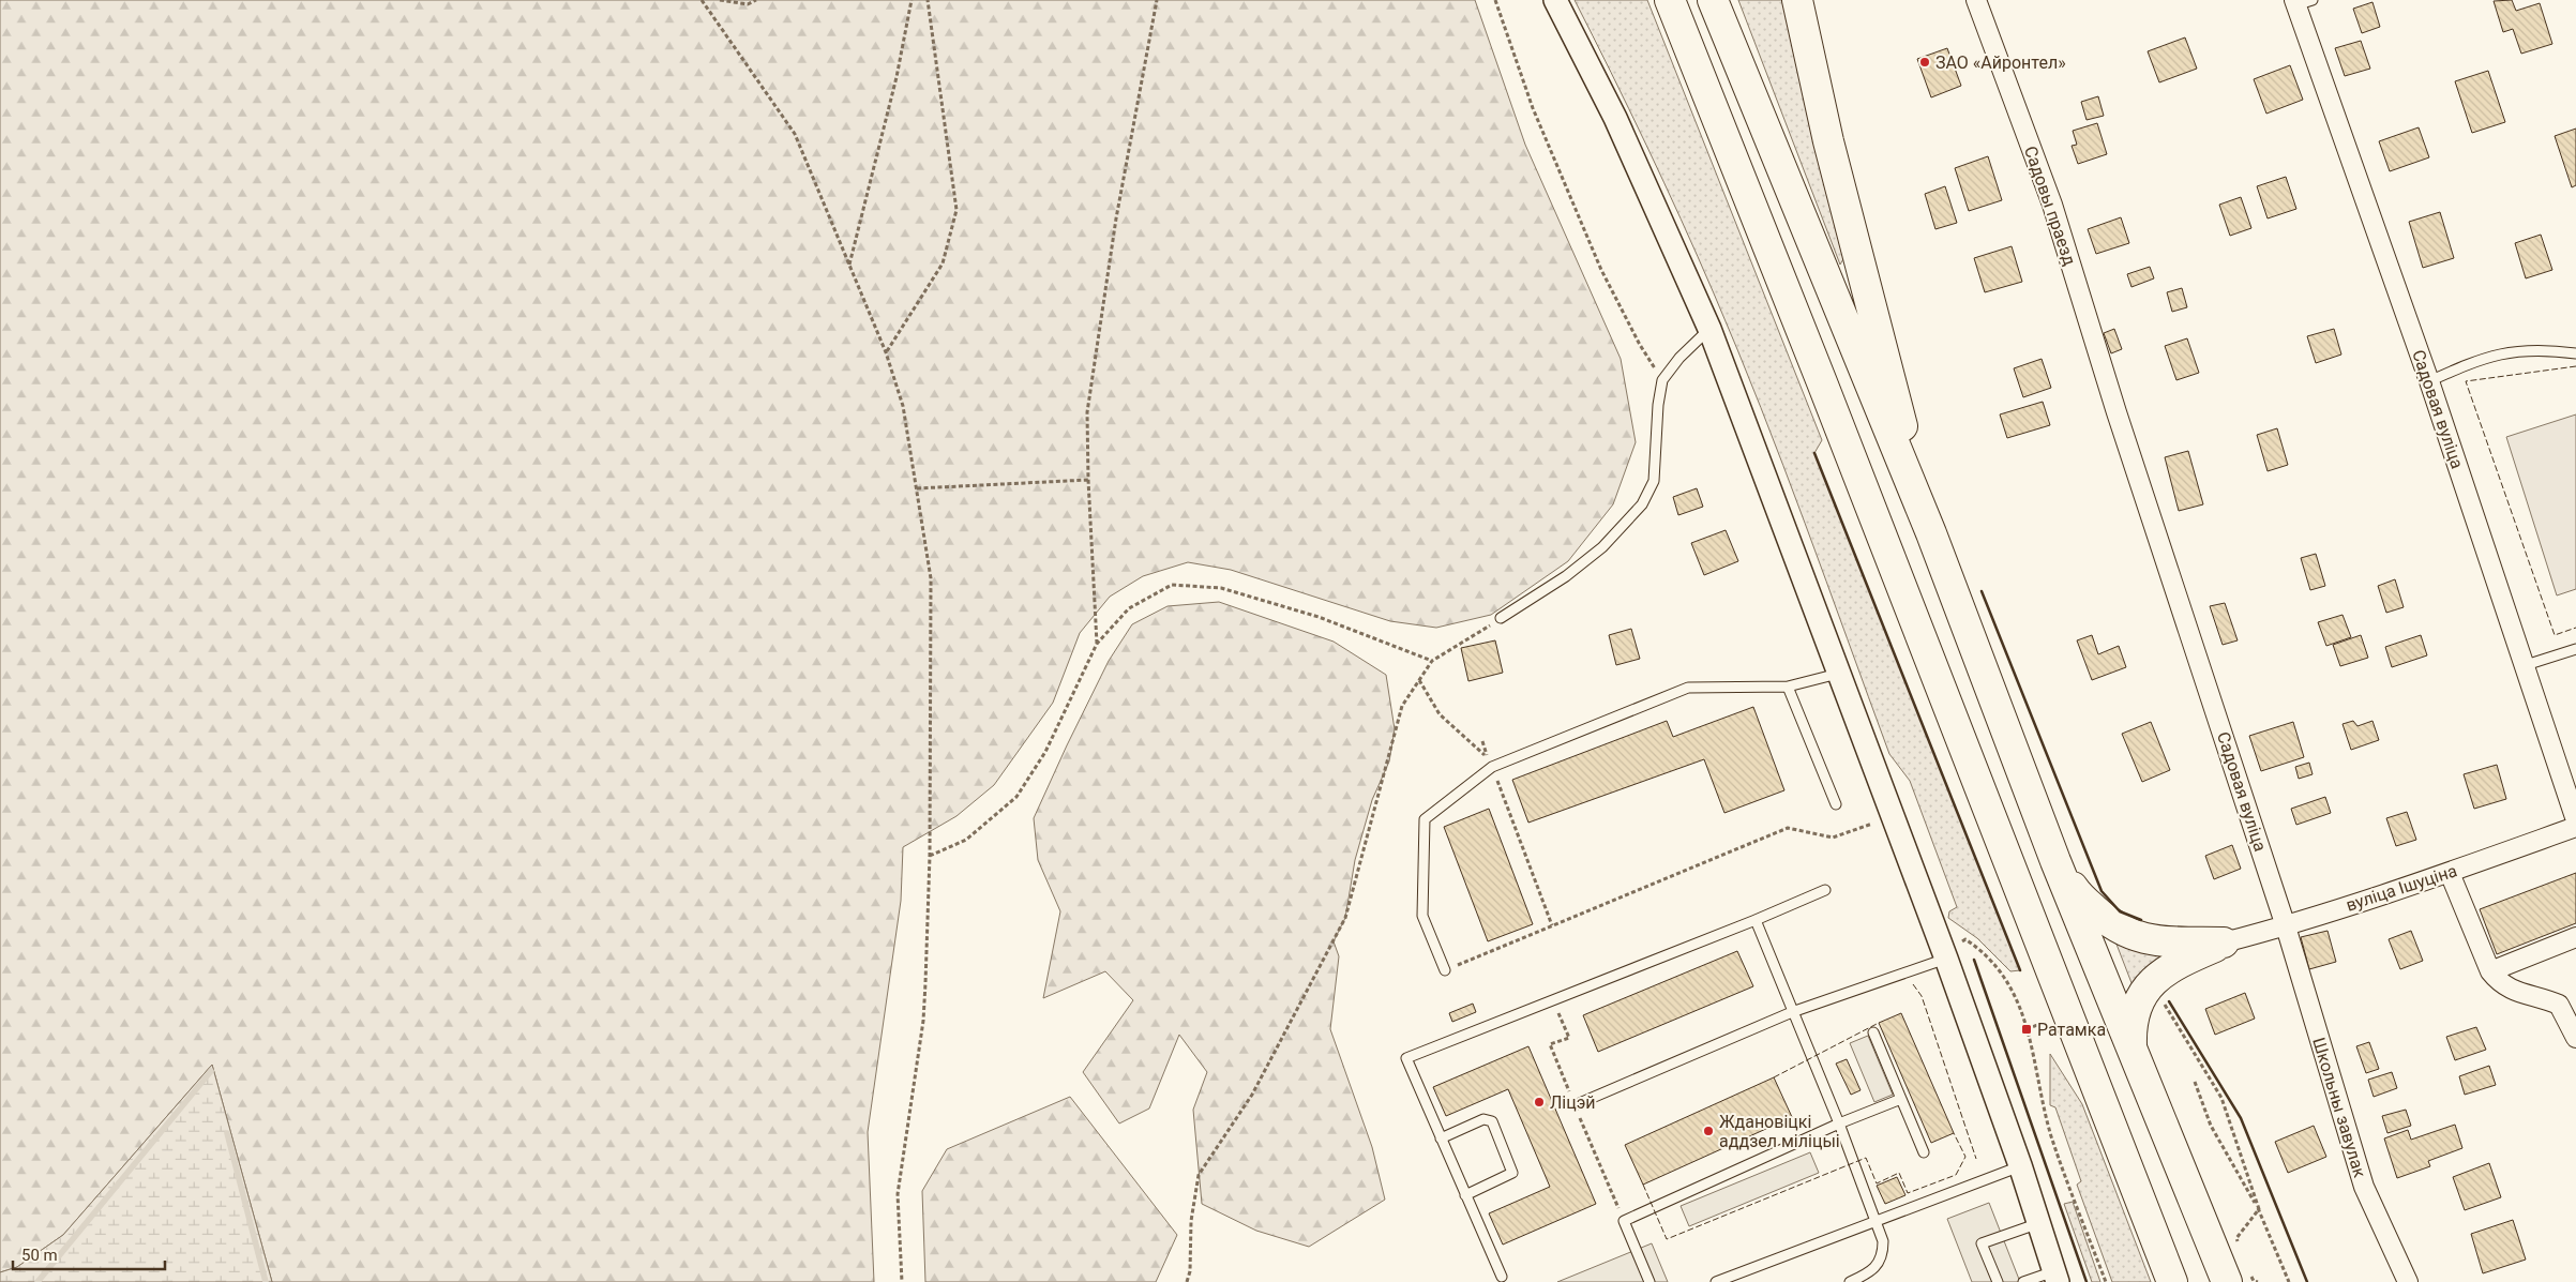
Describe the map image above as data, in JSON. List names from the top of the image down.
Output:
{
  "streets": {
    "street": [
      "Садовы праезд",
      "Садовая вуліца",
      "вуліца Ішуціна",
      "Школьны завулак"
    ]
  },
  "crossings": [
    ["Садовы праезд", "Садовая вуліца"],
    ["Садовая вуліца", "вуліца Ішуціна"],
    ["Садовая вуліца", "Школьны завулак"],
    ["вуліца Ішуціна", "Школьны завулак"]
  ],
  "places": {
    "other": ["ЗАО «Айронтел»", "Ліцэй", "Ждановіцкі аддзел міліцыі"],
    "transit": ["Ратамка"]
  },
  "scale_bar": "50 m"
}
